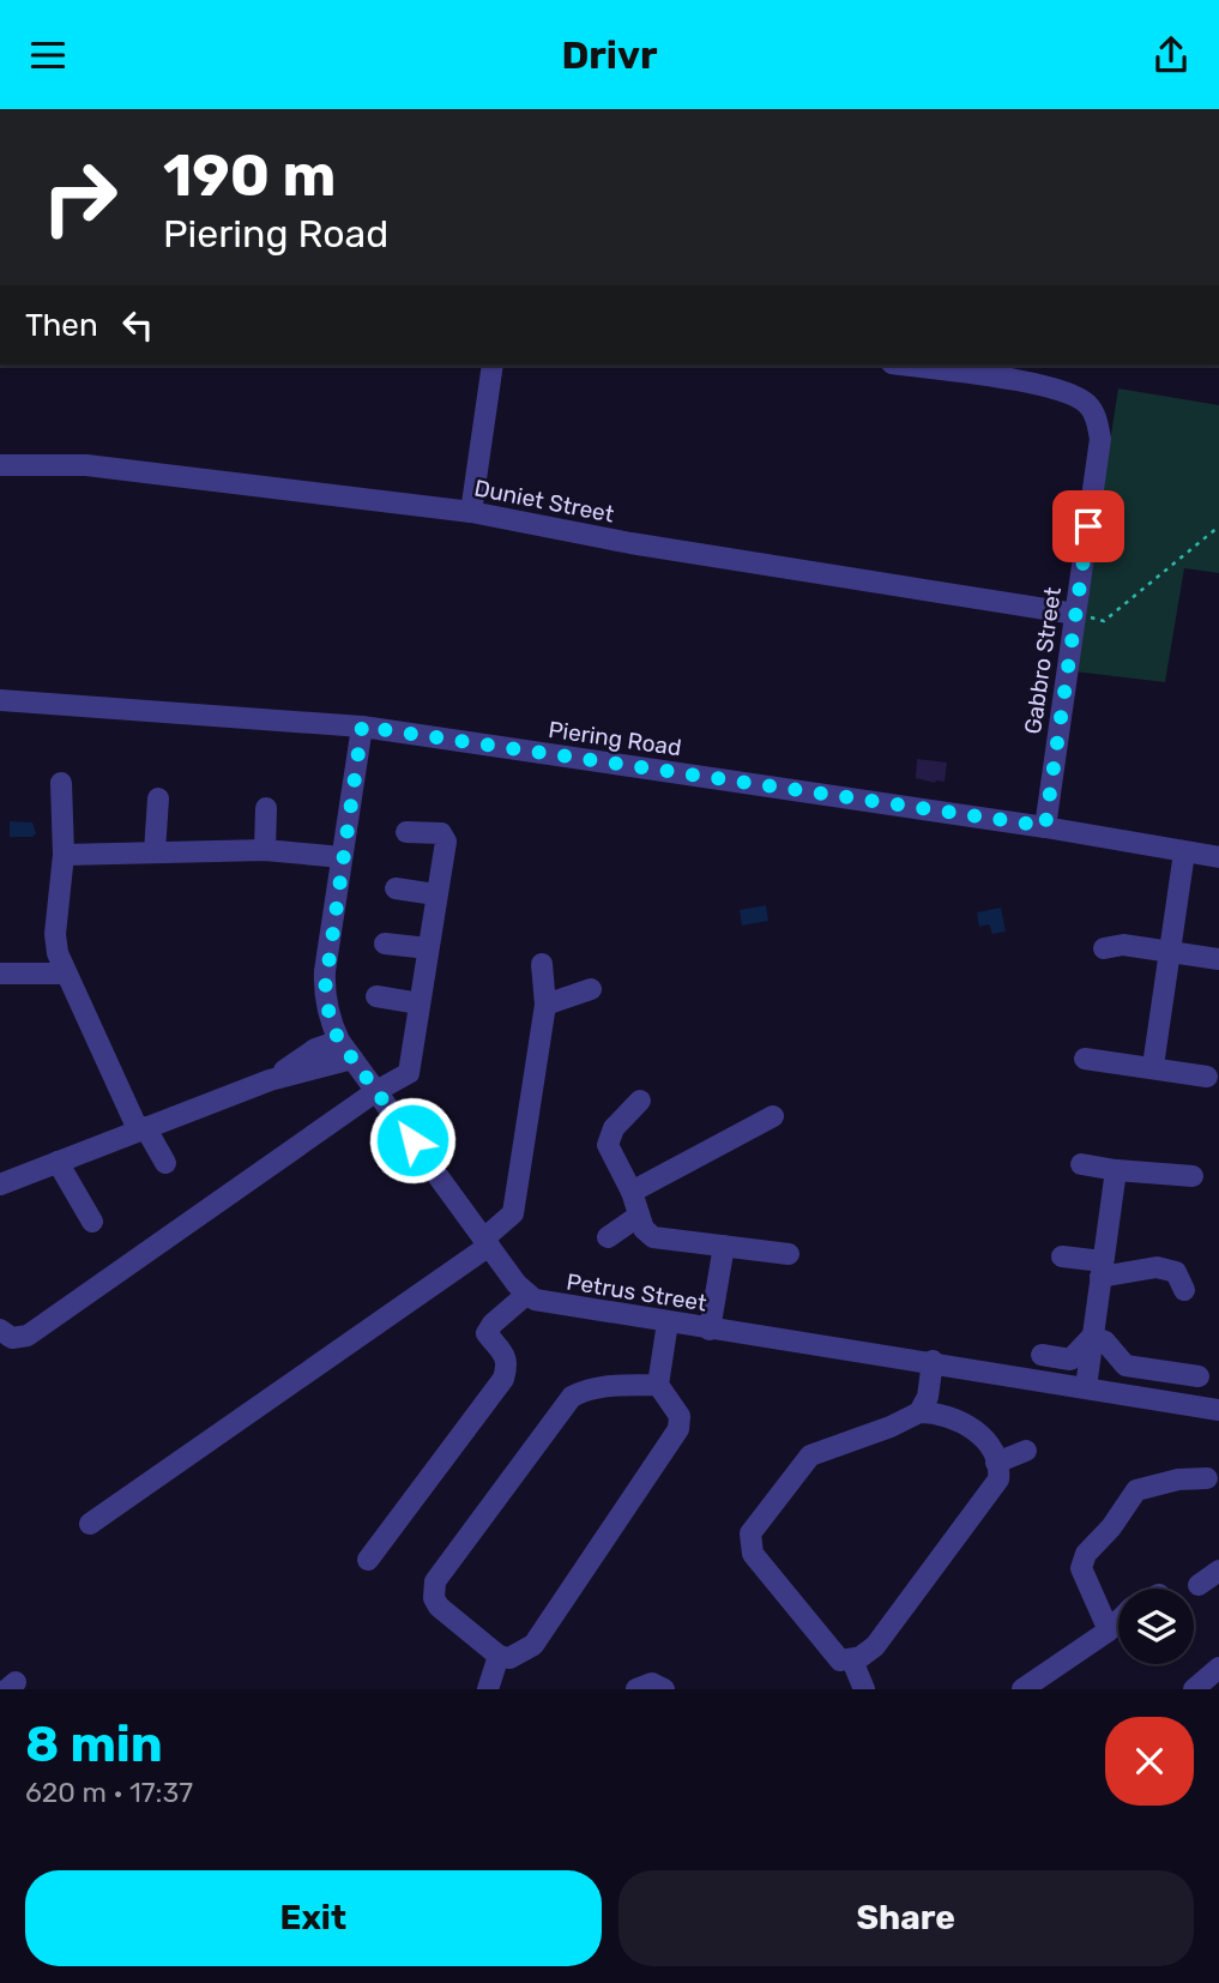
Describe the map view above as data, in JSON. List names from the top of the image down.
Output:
{
  "streets": {
    "street": [
      "Duniet Street",
      "Gabbro Street",
      "Piering Road",
      "Petrus Street"
    ]
  },
  "crossings": [
    ["Duniet Street", "Gabbro Street"],
    ["Gabbro Street", "Piering Road"]
  ],
  "page": {
    "header": "Drivr",
    "turn": ["190 m", "Piering Road"],
    "then": "Then",
    "heading": ["8 min", "620 m · 17:37"],
    "buttons": ["Exit", "Share"]
  }
}
